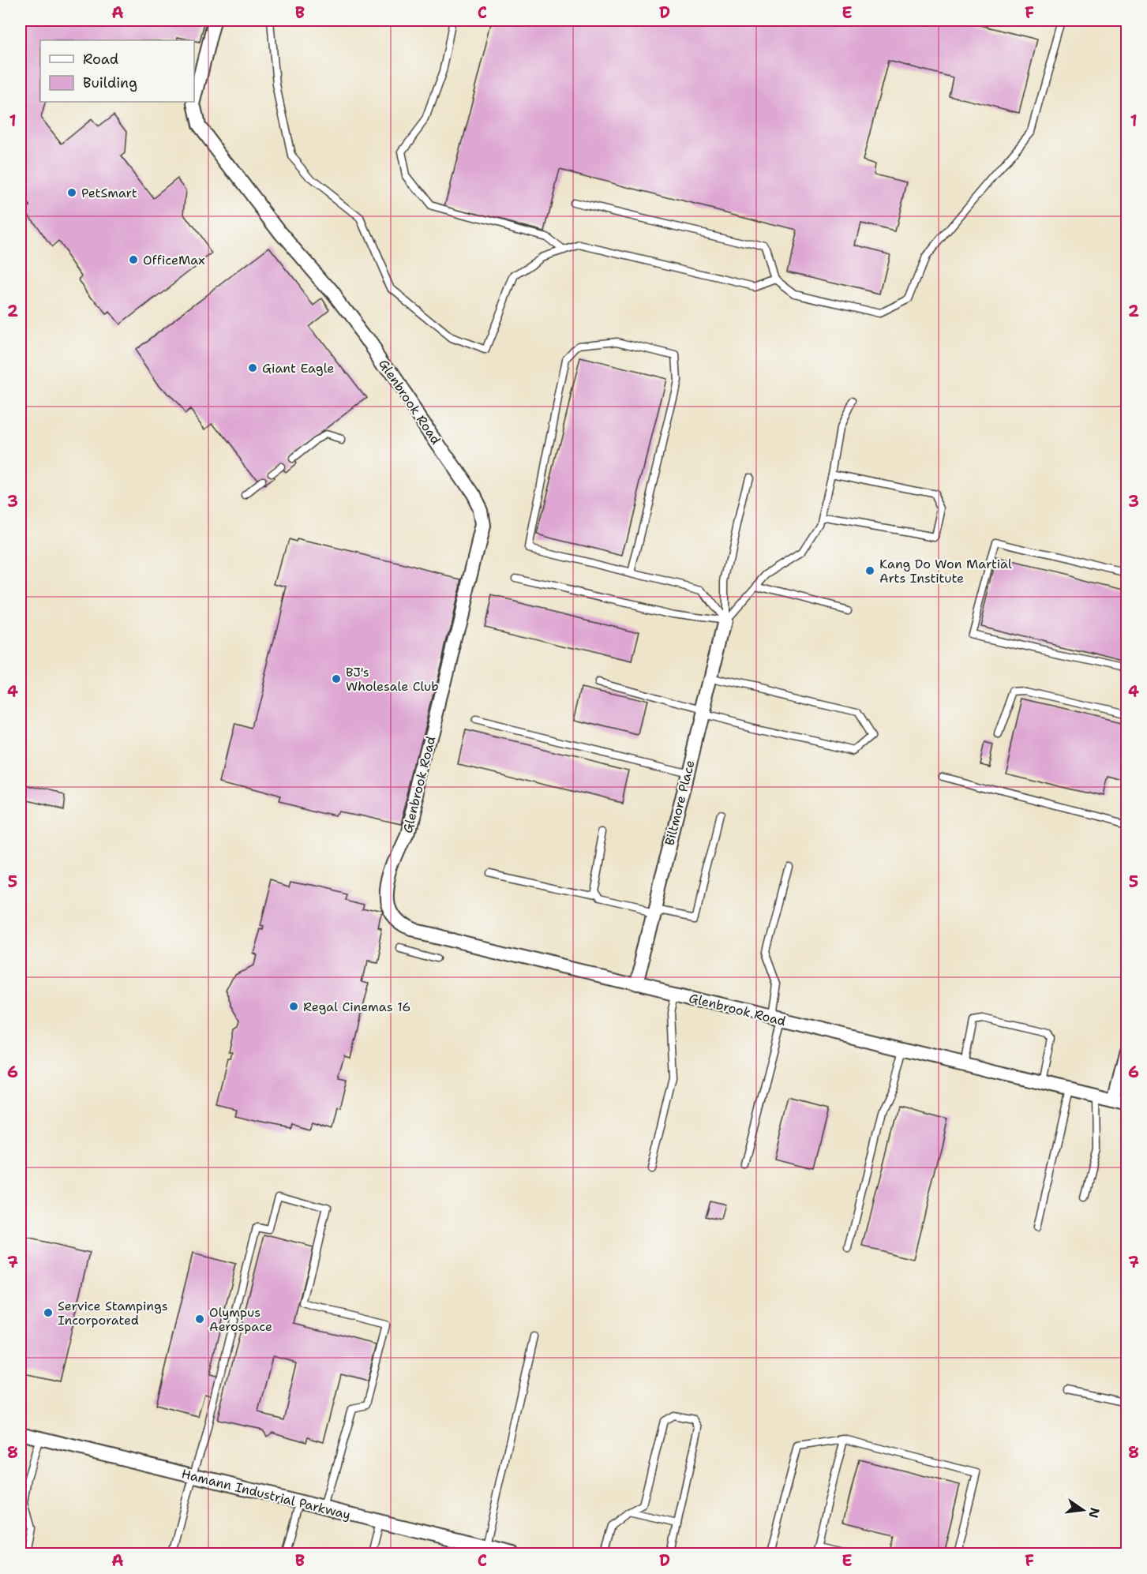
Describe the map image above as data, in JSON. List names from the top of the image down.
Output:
{
  "streets": {
    "street": ["Glenbrook Road", "Biltmore Place", "Hamann Industrial Parkway"]
  },
  "crossings": [
    ["Glenbrook Road", "Biltmore Place"]
  ],
  "places": [
    "PetSmart",
    "OfficeMax",
    "Giant Eagle",
    "Kang Do Won Martial Arts Institute",
    "BJ's Wholesale Club",
    "Regal Cinemas 16",
    "Service Stampings Incorporated",
    "Olympus Aerospace"
  ],
  "legend": ["Road", "Building"],
  "north": "right",
  "grid": {
    "columns": [
      "A",
      "B",
      "C",
      "D",
      "E",
      "F"
    ],
    "rows": [
      "1",
      "2",
      "3",
      "4",
      "5",
      "6",
      "7",
      "8"
    ]
  }
}
